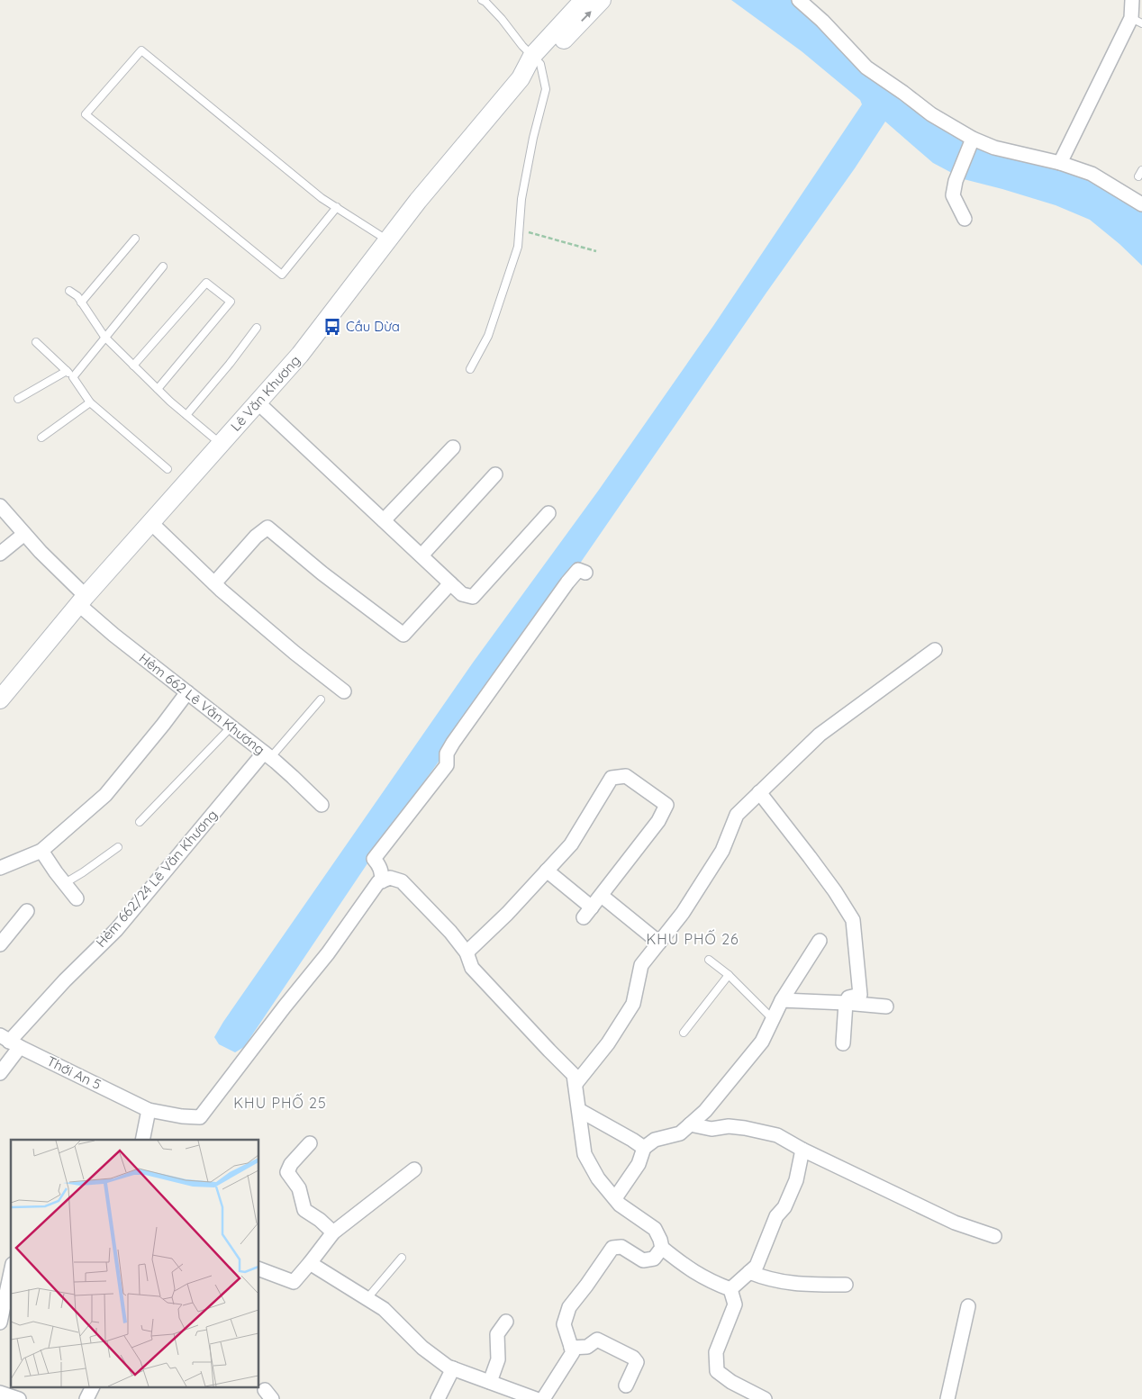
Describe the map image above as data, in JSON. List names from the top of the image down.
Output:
{
  "streets": {
    "main road": ["Lê Văn Khương"],
    "street": ["Hẻm 662 Lê Văn Khương", "Hẻm 662/24 Lê Văn Khương", "Thới An 5"]
  },
  "crossings": [
    ["Lê Văn Khương", "Hẻm 662 Lê Văn Khương"],
    ["Hẻm 662 Lê Văn Khương", "Hẻm 662/24 Lê Văn Khương"],
    ["Hẻm 662/24 Lê Văn Khương", "Thới An 5"]
  ],
  "districts": ["KHU PHỐ 26", "KHU PHỐ 25"],
  "places": {
    "bus stop": ["Cầu Dừa"]
  }
}
